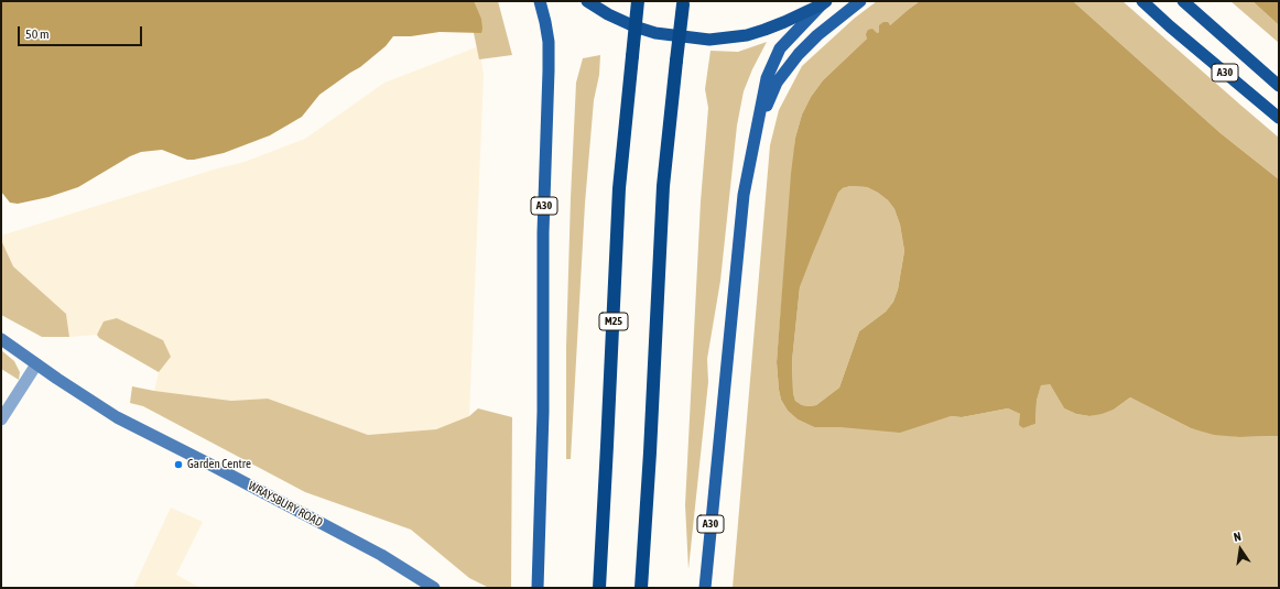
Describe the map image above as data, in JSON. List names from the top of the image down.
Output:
{
  "streets": {
    "highway": ["A30", "M25"],
    "main road": ["WRAYSBURY ROAD"]
  },
  "places": ["Garden Centre"],
  "scale_bar": "50 m",
  "north": "top"
}
